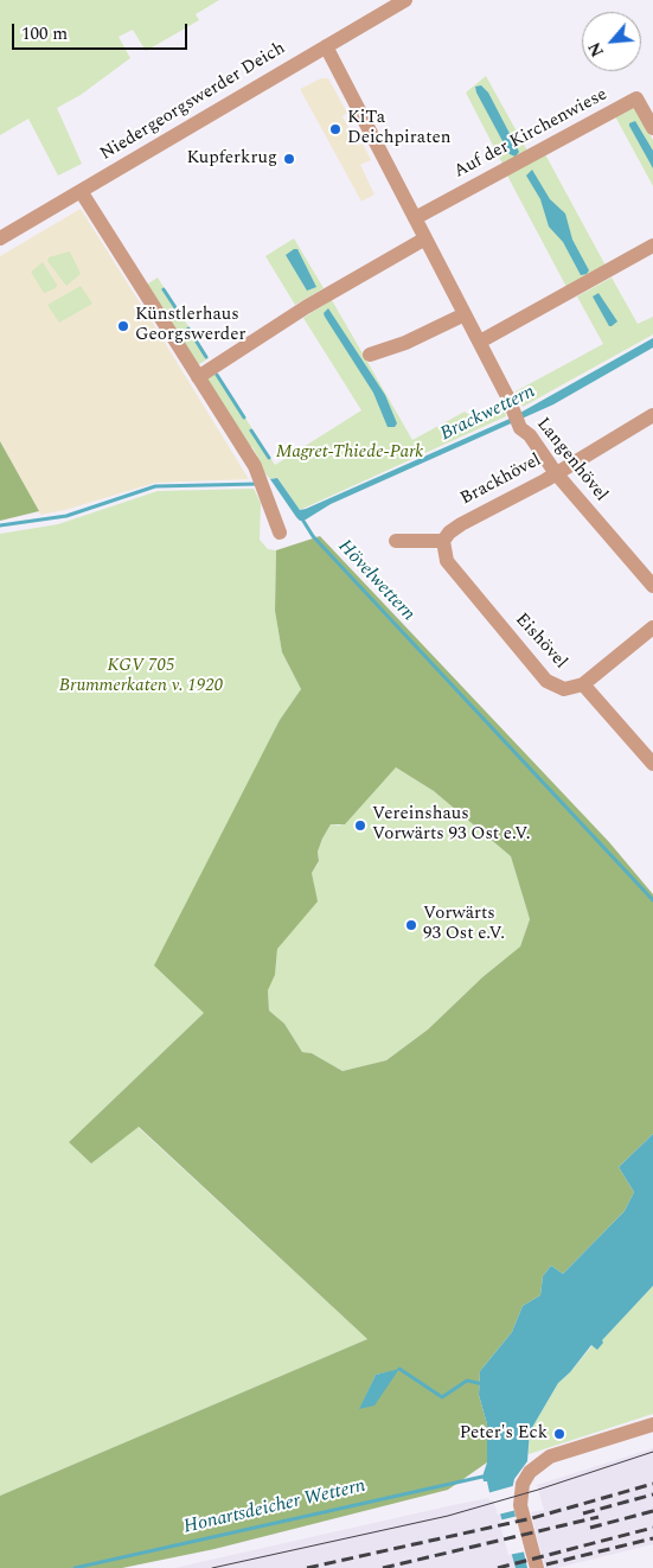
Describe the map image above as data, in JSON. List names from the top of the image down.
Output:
{
  "streets": {
    "street": [
      "Niedergeorgswerder Deich",
      "Auf der Kirchenwiese",
      "Langenhövel",
      "Brackhövel",
      "Eishövel"
    ]
  },
  "crossings": [
    ["Niedergeorgswerder Deich", "Langenhövel"],
    ["Auf der Kirchenwiese", "Langenhövel"],
    ["Langenhövel", "Brackhövel"],
    ["Brackhövel", "Eishövel"]
  ],
  "water": ["Brackwettern", "Hövelwettern", "Honartsdeicher Wettern"],
  "parks": ["Magret-Thiede-Park", "KGV 705 Brummerkaten v. 1920"],
  "places": [
    "KiTa Deichpiraten",
    "Kupferkrug",
    "Künstlerhaus Georgswerder",
    "Vereinshaus Vorwärts 93 Ost e.V.",
    "Vorwärts 93 Ost e.V.",
    "Peter's Eck"
  ],
  "scale_bar": "100 m",
  "north": "bottom left"
}
